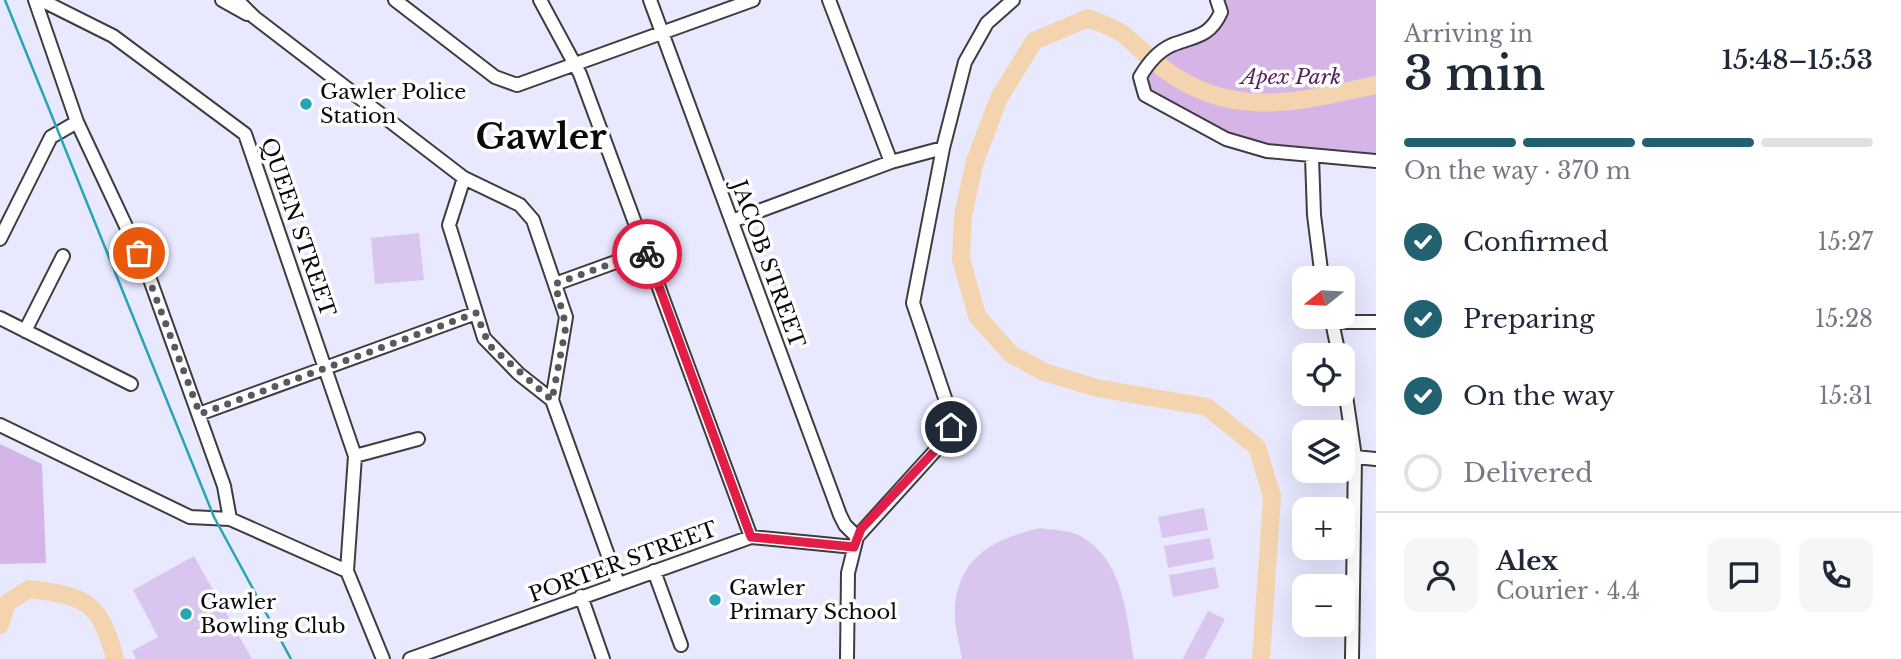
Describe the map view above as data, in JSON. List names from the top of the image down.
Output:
{
  "streets": {
    "street": ["QUEEN STREET", "JACOB STREET", "PORTER STREET"]
  },
  "crossings": [
    ["JACOB STREET", "PORTER STREET"]
  ],
  "districts": ["Gawler"],
  "parks": ["Apex Park"],
  "places": ["Gawler Police Station", "Gawler Primary School", "Gawler Bowling Club"],
  "north": "left",
  "page": {
    "heading": ["3 min", "Arriving in", "15:48–15:53"],
    "panel": ["Alex", "Courier · 4.4"],
    "bar": "On the way · 370 m",
    "list": [
      ["Confirmed", "15:27"],
      ["Preparing", "15:28"],
      ["On the way", "15:31"],
      "Delivered"
    ],
    "map_buttons": ["+", "−"]
  }
}
